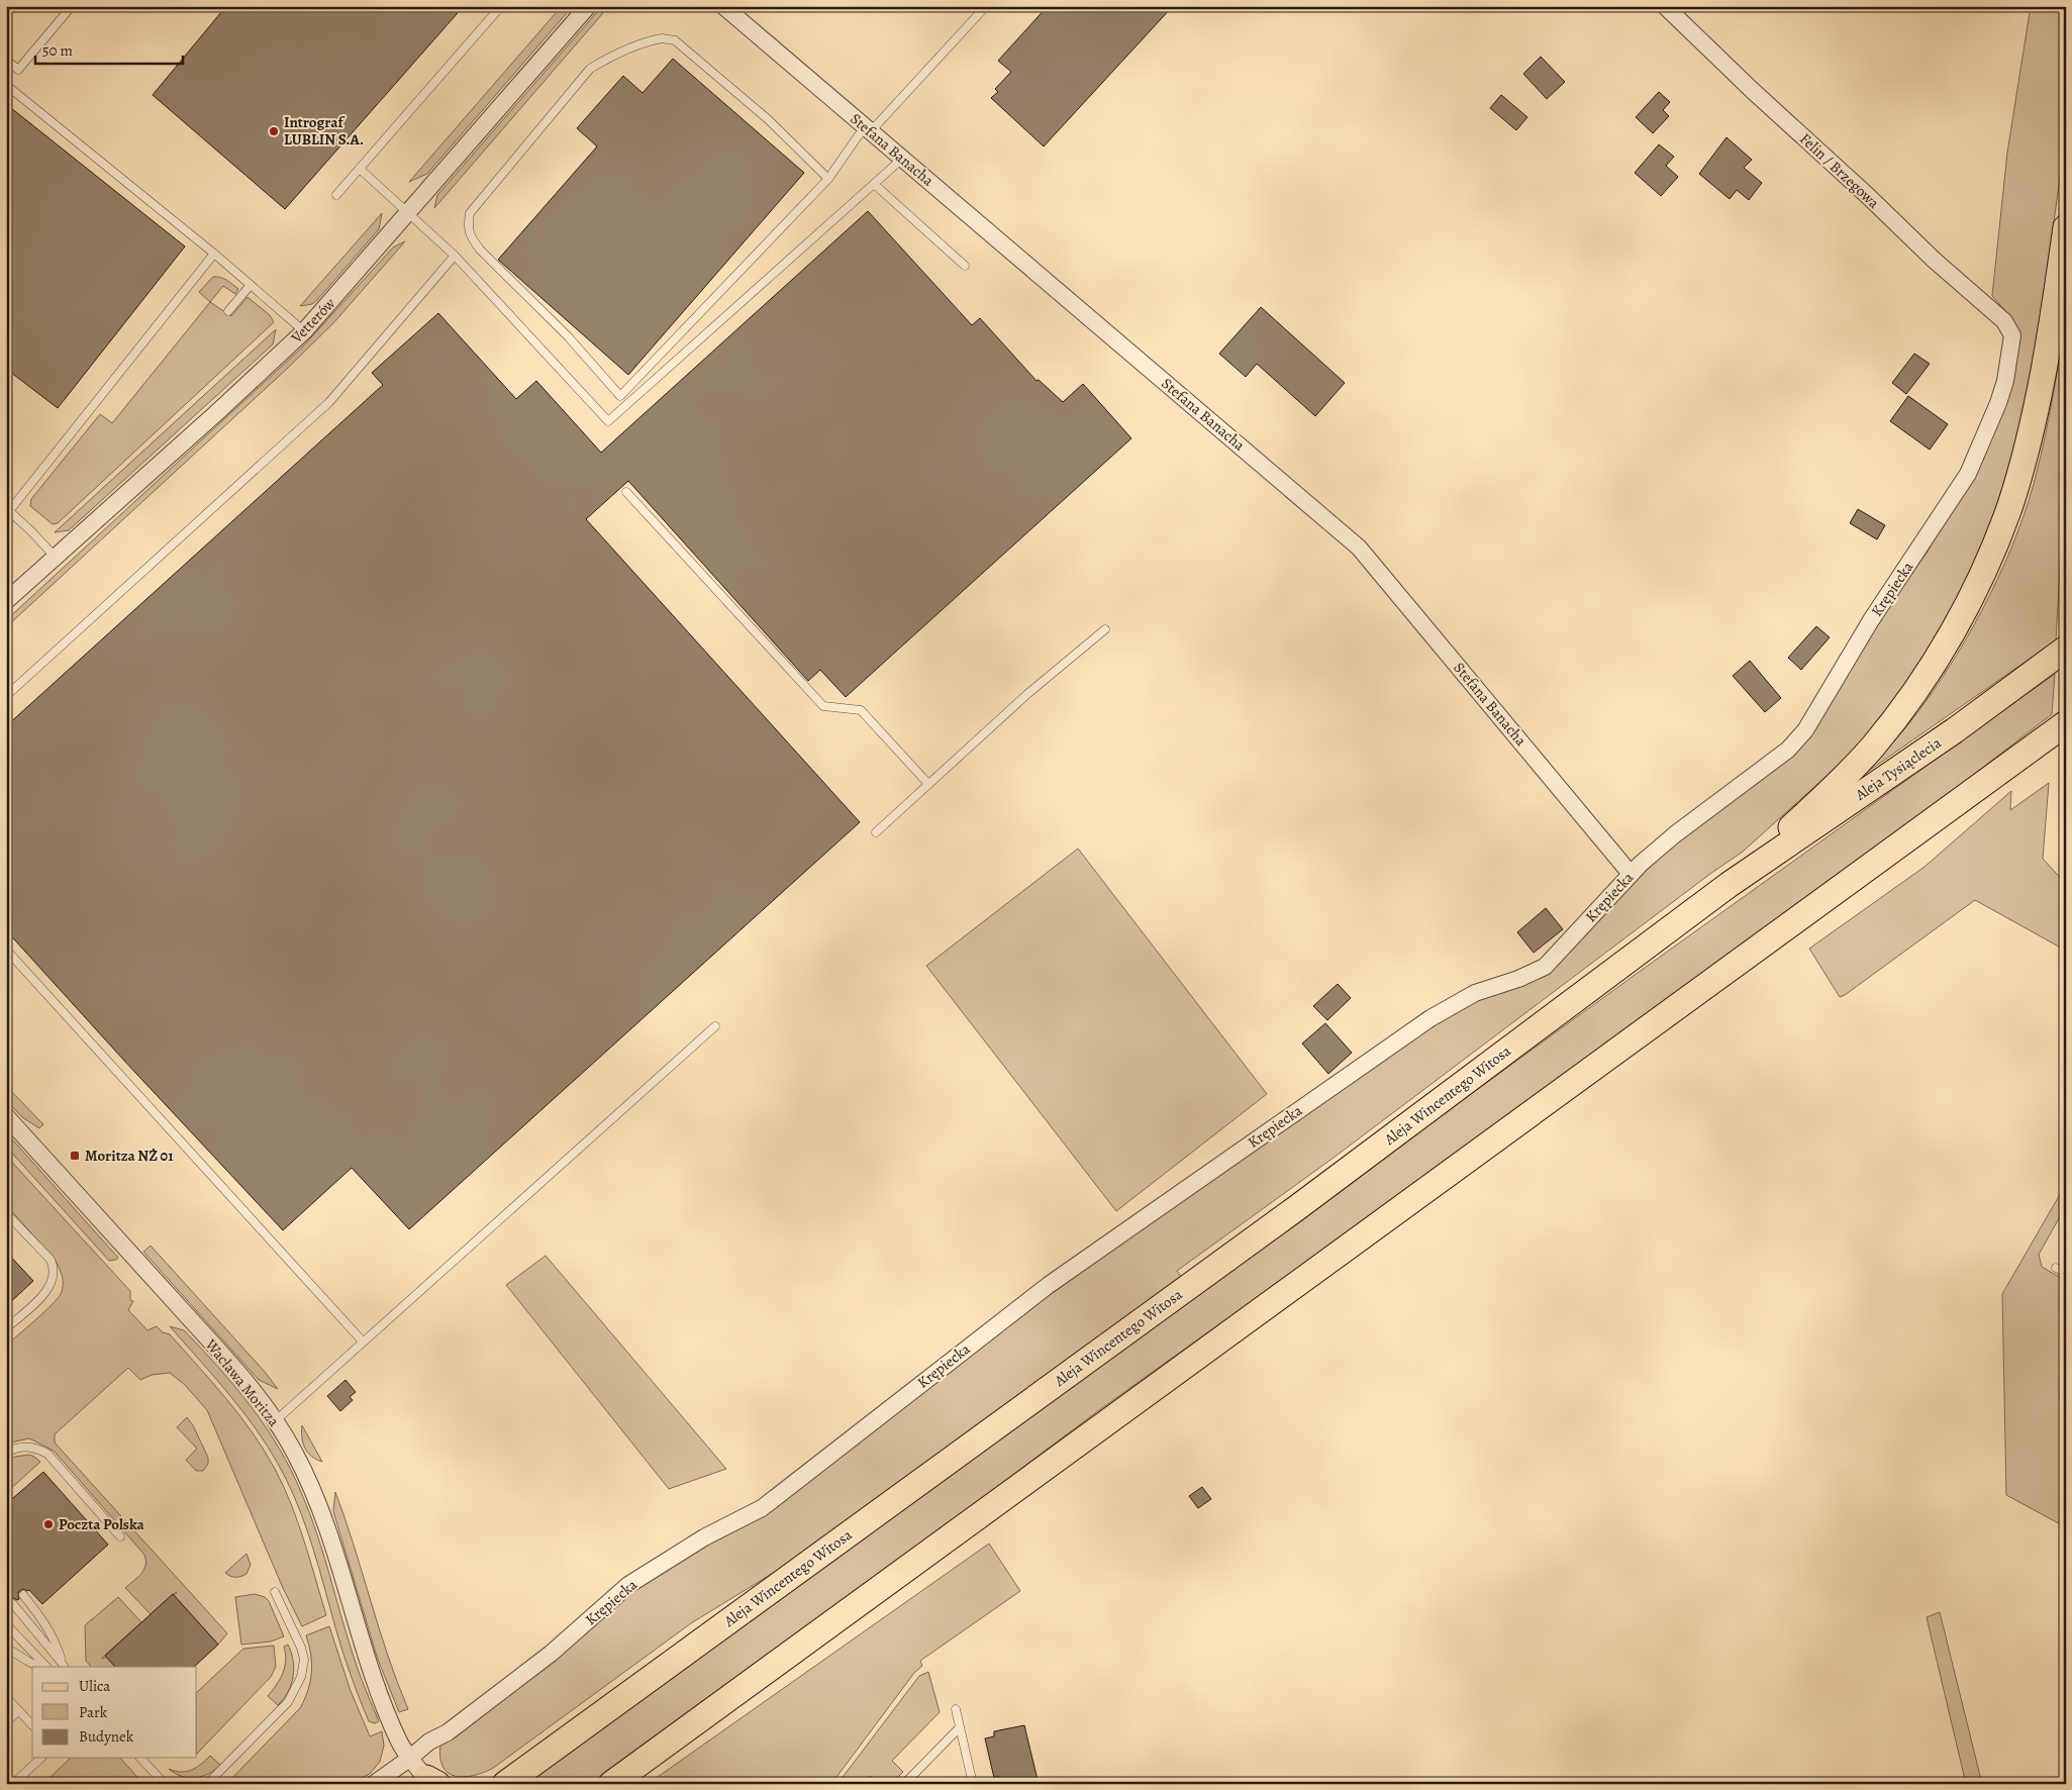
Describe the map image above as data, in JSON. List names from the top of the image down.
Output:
{
  "streets": {
    "main road": ["Aleja Tysiąclecia", "Aleja Wincentego Witosa"],
    "street": [
      "Stefana Banacha",
      "Felin / Brzegowa",
      "Vetterów",
      "Krępiecka",
      "Wacława Moritza"
    ]
  },
  "crossings": [
    ["Stefana Banacha", "Krępiecka"],
    ["Felin / Brzegowa", "Krępiecka"],
    ["Krępiecka", "Wacława Moritza"],
    ["Aleja Tysiąclecia", "Aleja Wincentego Witosa"]
  ],
  "places": {
    "other": ["Intrograf LUBLIN S.A.", "Poczta Polska"],
    "transit": ["Moritza NŻ 01"]
  },
  "legend": ["Ulica", "Park", "Budynek"],
  "scale_bar": "50 m"
}
